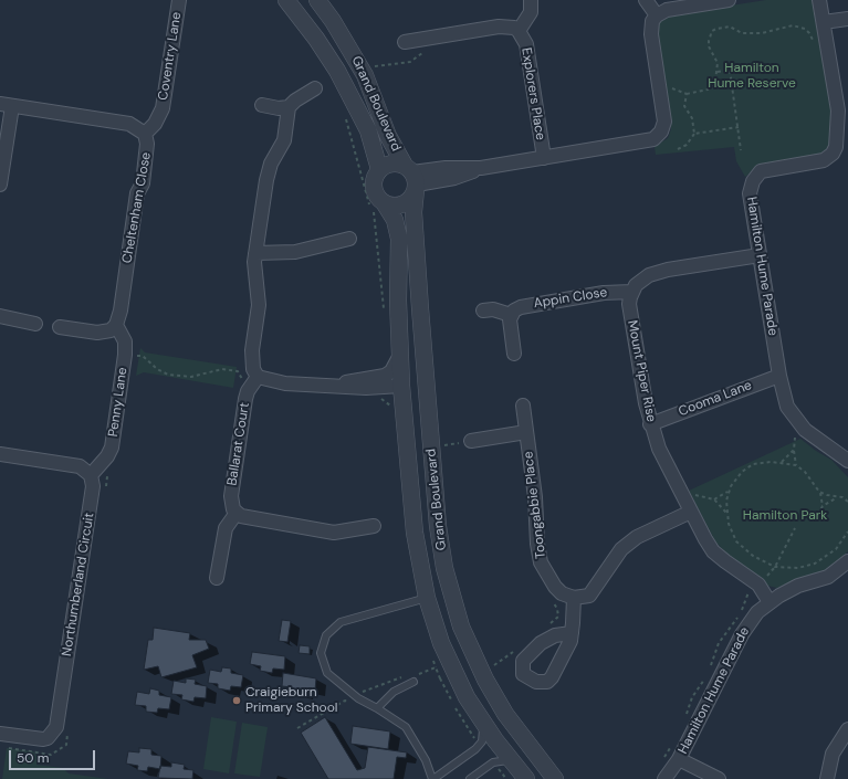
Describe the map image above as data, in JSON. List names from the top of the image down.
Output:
{
  "streets": {
    "street": [
      "Coventry Lane",
      "Explorers Place",
      "Grand Boulevard",
      "Cheltenham Close",
      "Hamilton Hume Parade",
      "Appin Close",
      "Mount Piper Rise",
      "Cooma Lane",
      "Penny Lane",
      "Ballarat Court",
      "Toongabbie Place",
      "Northumberland Circuit"
    ]
  },
  "crossings": [
    ["Coventry Lane", "Cheltenham Close"],
    ["Cheltenham Close", "Penny Lane"],
    ["Hamilton Hume Parade", "Mount Piper Rise"],
    ["Hamilton Hume Parade", "Cooma Lane"],
    ["Appin Close", "Mount Piper Rise"],
    ["Mount Piper Rise", "Cooma Lane"],
    ["Penny Lane", "Northumberland Circuit"]
  ],
  "parks": ["Hamilton Hume Reserve", "Hamilton Park"],
  "places": ["Craigieburn Primary School"],
  "scale_bar": "50 m"
}
